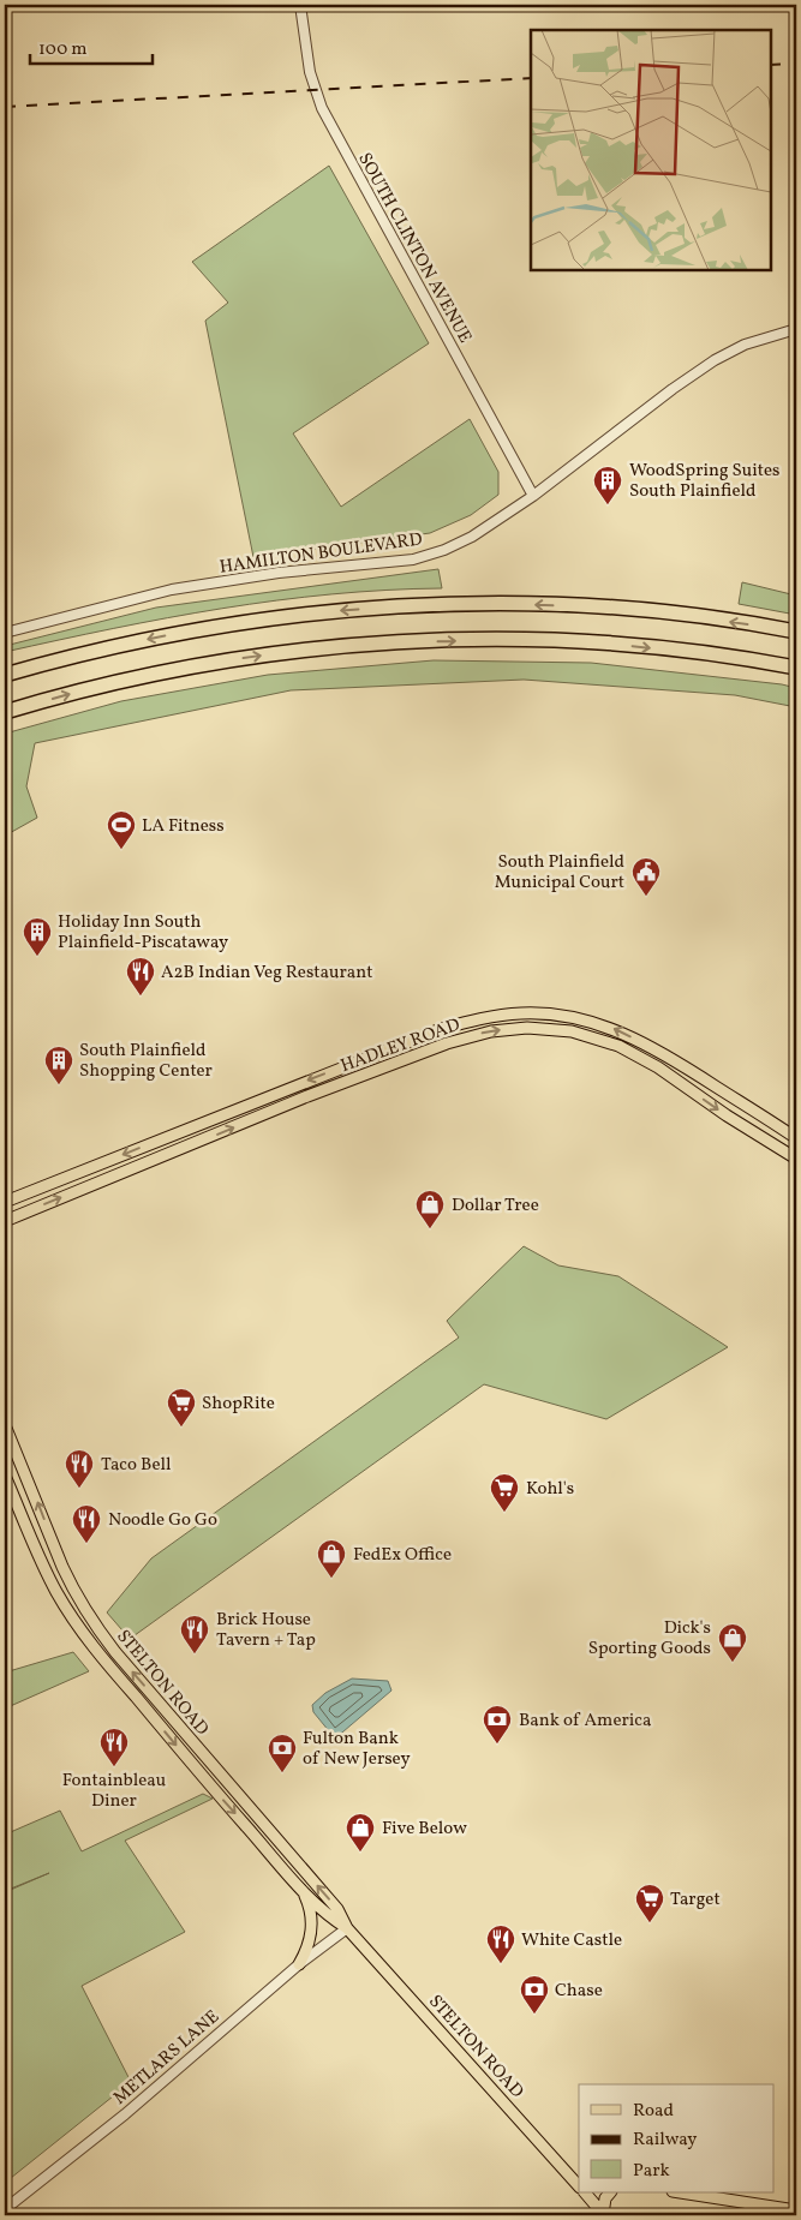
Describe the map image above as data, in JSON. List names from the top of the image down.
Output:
{
  "streets": {
    "main road": ["HADLEY ROAD", "STELTON ROAD"],
    "street": ["SOUTH CLINTON AVENUE", "HAMILTON BOULEVARD", "METLARS LANE"]
  },
  "crossings": [
    ["SOUTH CLINTON AVENUE", "HAMILTON BOULEVARD"],
    ["STELTON ROAD", "METLARS LANE"]
  ],
  "places": {
    "building": ["WoodSpring Suites South Plainfield", "Holiday Inn South Plainfield-Piscataway", "South Plainfield Shopping Center"],
    "sports": ["LA Fitness"],
    "public building": ["South Plainfield Municipal Court"],
    "restaurant": [
      "A2B Indian Veg Restaurant",
      "Taco Bell",
      "Noodle Go Go",
      "Brick House Tavern + Tap",
      "Fontainbleau Diner",
      "White Castle"
    ],
    "shop": [
      "Dollar Tree",
      "FedEx Office",
      "Dick's Sporting Goods",
      "Five Below"
    ],
    "supermarket": ["ShopRite", "Kohl's", "Target"],
    "bank": ["Bank of America", "Fulton Bank of New Jersey", "Chase"]
  },
  "legend": ["Road", "Railway", "Park"],
  "scale_bar": "100 m"
}
